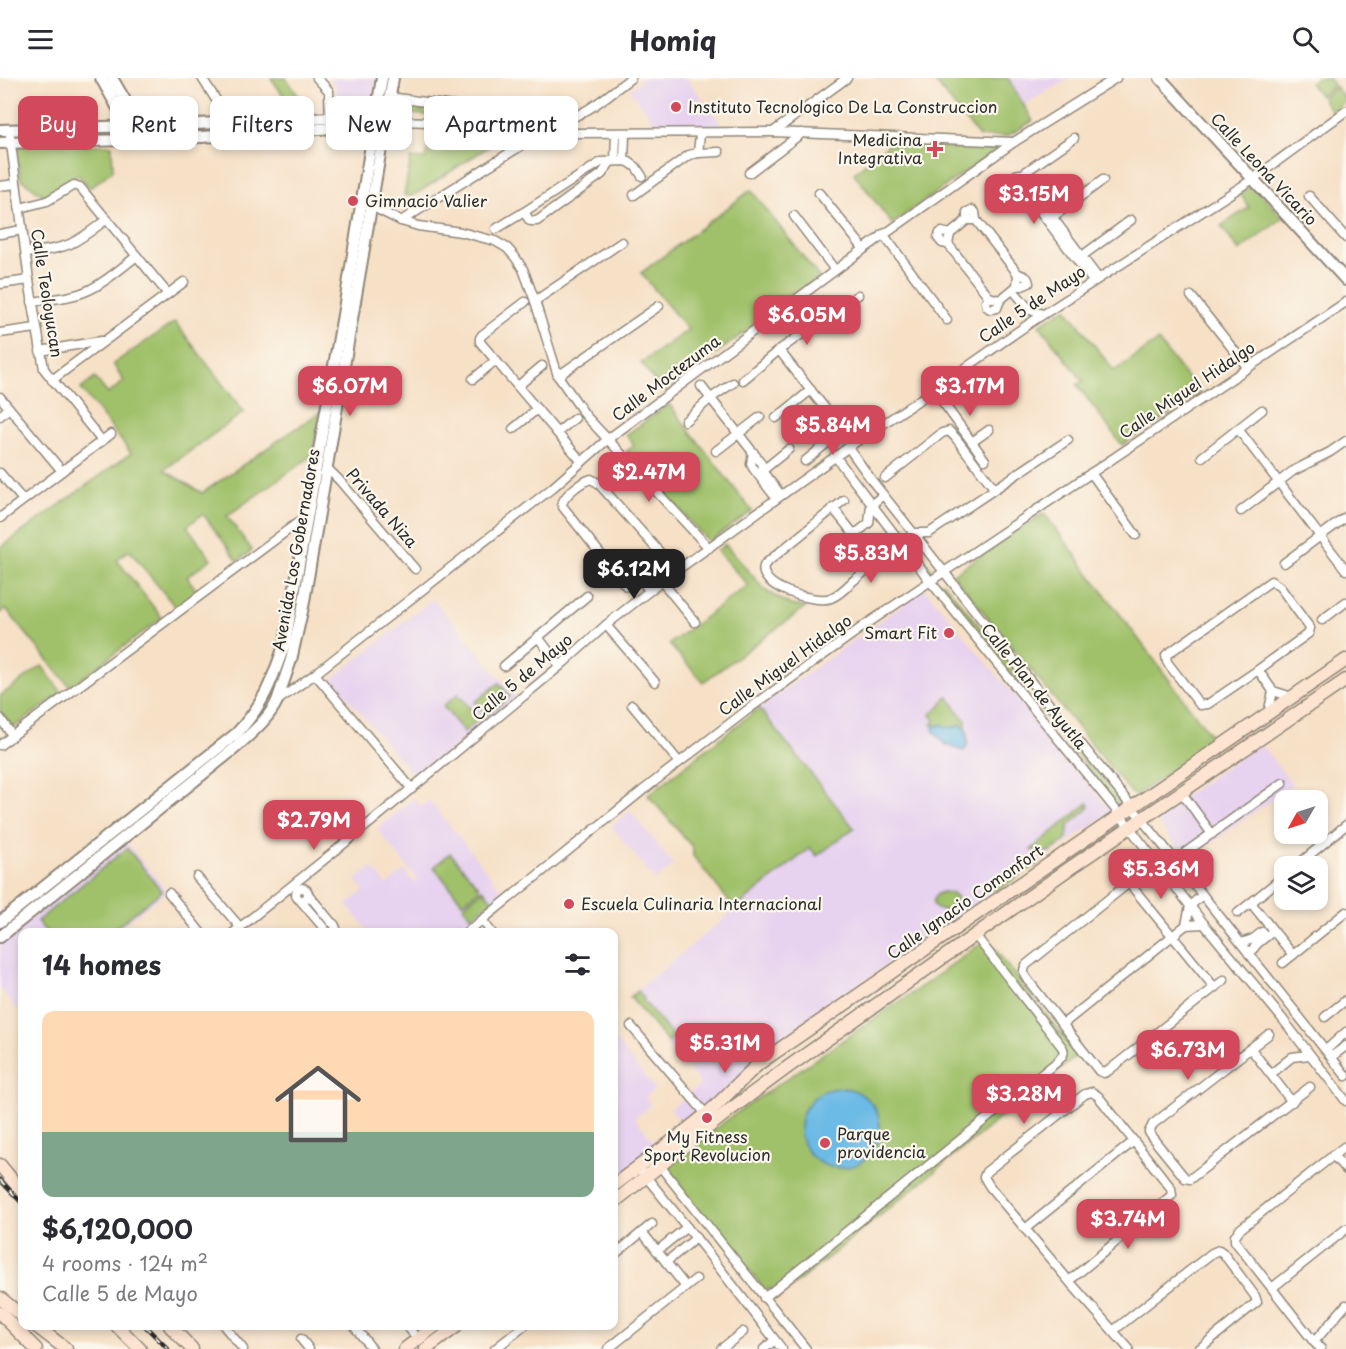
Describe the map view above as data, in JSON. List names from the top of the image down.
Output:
{
  "streets": {
    "main road": ["Calle Ignacio Comonfort"],
    "street": [
      "Calle Leona Vicario",
      "Calle Teoloyucan",
      "Calle 5 de Mayo",
      "Calle Moctezuma",
      "Calle Miguel Hidalgo",
      "Privada Niza",
      "Avenida Los Gobernadores",
      "Calle Plan de Ayutla"
    ]
  },
  "crossings": [
    ["Calle Leona Vicario", "Calle 5 de Mayo"],
    ["Calle 5 de Mayo", "Calle Plan de Ayutla"],
    ["Calle Moctezuma", "Avenida Los Gobernadores"],
    ["Calle Miguel Hidalgo", "Calle Plan de Ayutla"],
    ["Privada Niza", "Avenida Los Gobernadores"],
    ["Calle Plan de Ayutla", "Calle Ignacio Comonfort"]
  ],
  "places": {
    "other": [
      "Instituto Tecnologico De La Construccion",
      "Gimnacio Valier",
      "Smart Fit",
      "Escuela Culinaria Internacional",
      "My Fitness Sport Revolucion",
      "Parque providencia"
    ],
    "health": ["Medicina Integrativa"]
  },
  "north": "bottom left",
  "page": {
    "header": "Homiq",
    "chip": [
      "Buy",
      "Rent",
      "Filters",
      "New",
      "Apartment"
    ],
    "price": [
      "$3.15M",
      "$6.05M",
      "$6.07M",
      "$3.17M",
      "$5.84M",
      "$2.47M",
      "$5.83M",
      "$6.12M",
      "$2.79M",
      "$5.36M",
      "$5.31M",
      "$6.73M",
      "$3.28M",
      "$3.74M"
    ],
    "heading": "14 homes",
    "list": [
      {
        "name": "$6,120,000",
        "note": "4 rooms · 124 m² · Calle 5 de Mayo"
      }
    ]
  }
}
